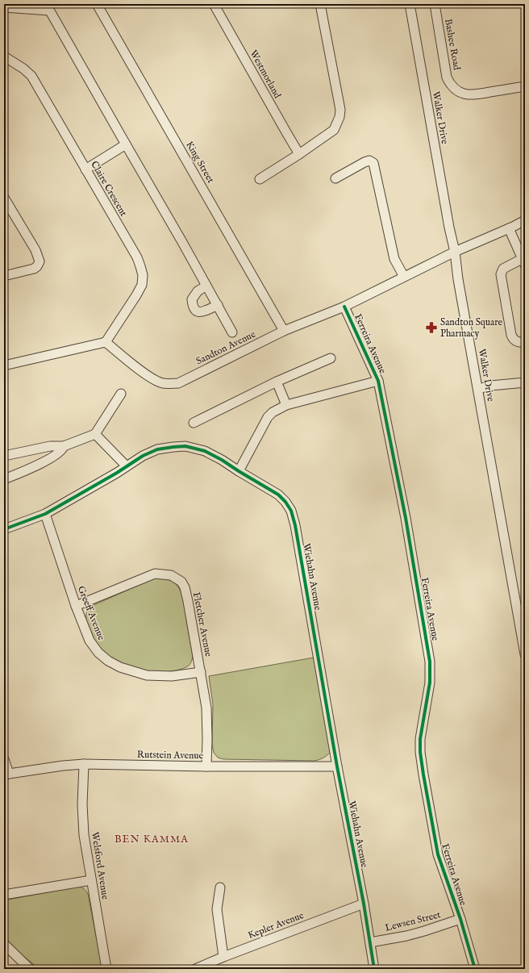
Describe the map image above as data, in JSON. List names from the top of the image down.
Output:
{
  "streets": {
    "street": [
      "Bashee Road",
      "Westmorland",
      "Walker Drive",
      "King Street",
      "Claire Crescent",
      "Ferreira Avenue",
      "Sandton Avenue",
      "Wiehahn Avenue",
      "Greeff Avenue",
      "Fletcher Avenue",
      "Rutstein Avenue",
      "Welsford Avenue",
      "Lewsen Street",
      "Kepler Avenue"
    ]
  },
  "crossings": [
    ["Walker Drive", "Sandton Avenue"],
    ["King Street", "Sandton Avenue"],
    ["Claire Crescent", "Sandton Avenue"],
    ["Ferreira Avenue", "Sandton Avenue"],
    ["Ferreira Avenue", "Wiehahn Avenue"],
    ["Ferreira Avenue", "Lewsen Street"],
    ["Wiehahn Avenue", "Greeff Avenue"],
    ["Wiehahn Avenue", "Rutstein Avenue"],
    ["Wiehahn Avenue", "Lewsen Street"],
    ["Wiehahn Avenue", "Kepler Avenue"],
    ["Greeff Avenue", "Fletcher Avenue"],
    ["Fletcher Avenue", "Rutstein Avenue"],
    ["Rutstein Avenue", "Welsford Avenue"]
  ],
  "districts": ["BEN KAMMA"],
  "places": {
    "pharmacy": ["Sandton Square Pharmacy"]
  }
}
